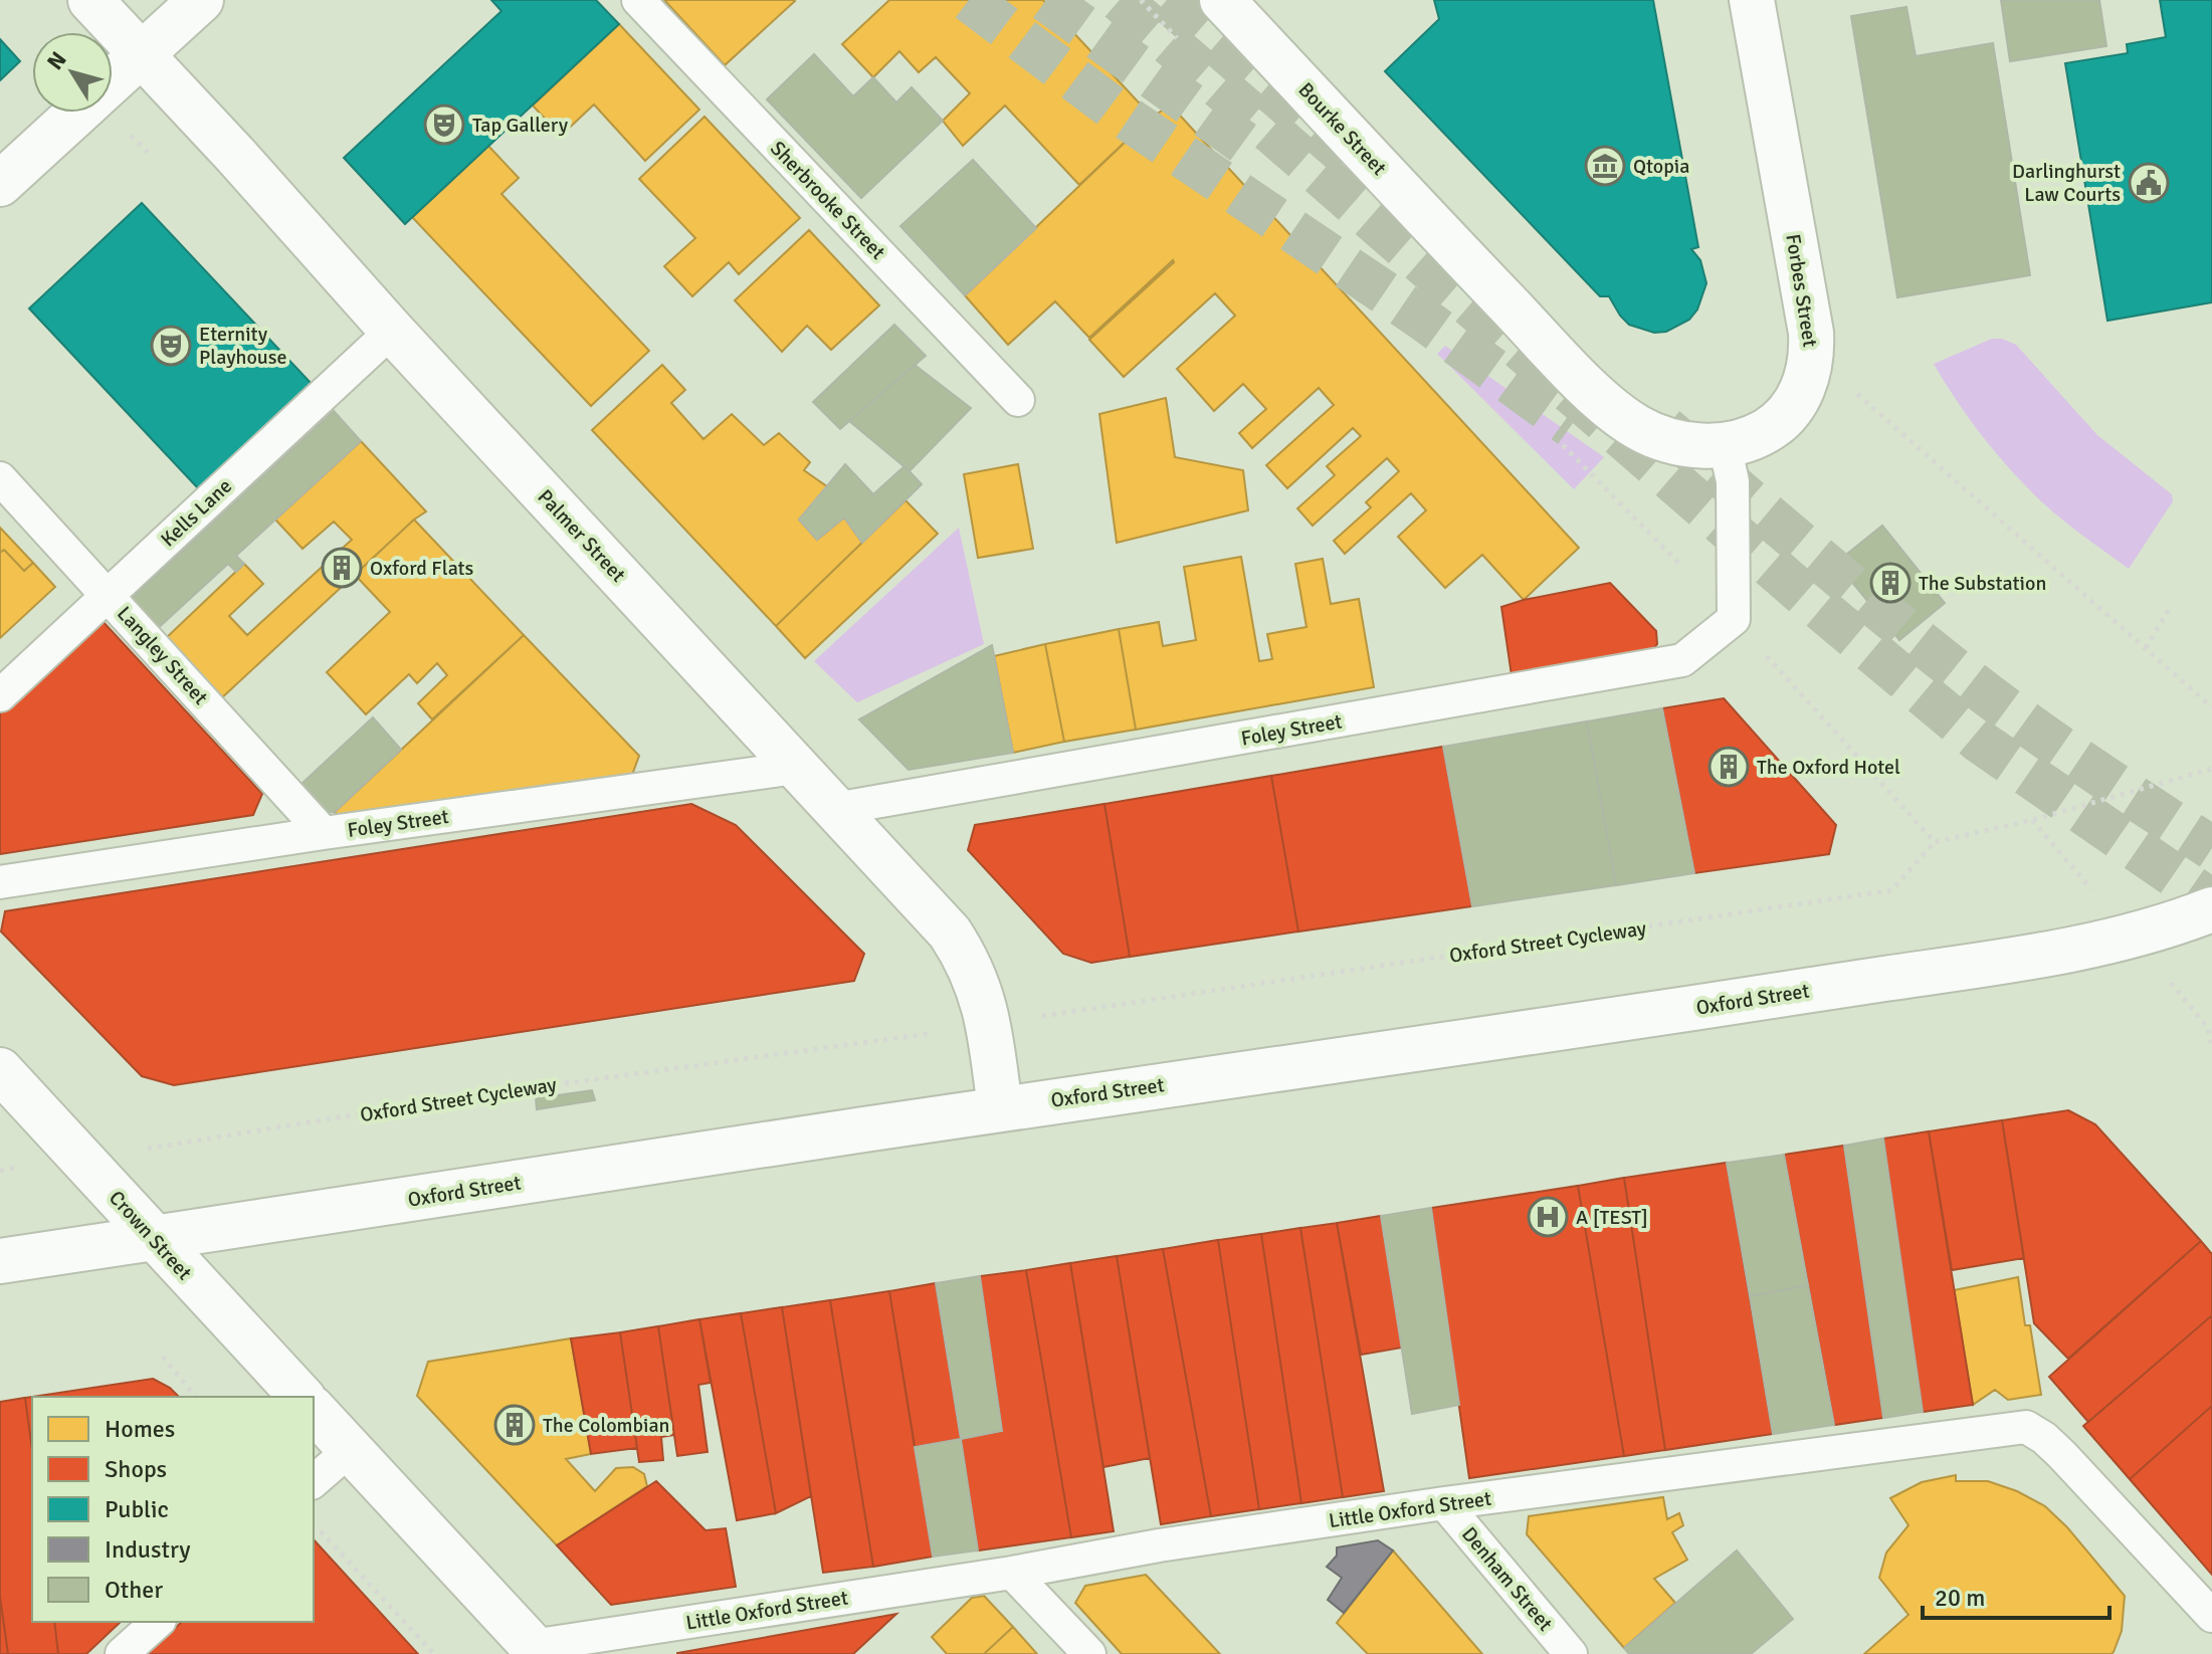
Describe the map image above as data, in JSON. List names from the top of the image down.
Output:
{
  "streets": {
    "street": [
      "Bourke Street",
      "Forbes Street",
      "Palmer Street",
      "Oxford Street",
      "Crown Street"
    ],
    "lane": [
      "Sherbrooke Street",
      "Kells Lane",
      "Langley Street",
      "Foley Street",
      "Little Oxford Street",
      "Denham Street"
    ],
    "path": ["Oxford Street Cycleway"]
  },
  "crossings": [
    ["Bourke Street", "Forbes Street"],
    ["Kells Lane", "Palmer Street"],
    ["Kells Lane", "Langley Street"],
    ["Palmer Street", "Foley Street"],
    ["Palmer Street", "Oxford Street"],
    ["Langley Street", "Foley Street"],
    ["Oxford Street Cycleway", "Crown Street"],
    ["Oxford Street", "Crown Street"],
    ["Little Oxford Street", "Denham Street"]
  ],
  "places": {
    "theatre": ["Tap Gallery", "Eternity Playhouse"],
    "museum": ["Qtopia"],
    "public building": ["Darlinghurst Law Courts"],
    "building": [
      "Oxford Flats",
      "The Substation",
      "The Oxford Hotel",
      "The Colombian"
    ],
    "hospital": ["A [TEST]"]
  },
  "legend": [
    "Homes",
    "Shops",
    "Public",
    "Industry",
    "Other"
  ],
  "scale_bar": "20 m",
  "north": "top left"
}
